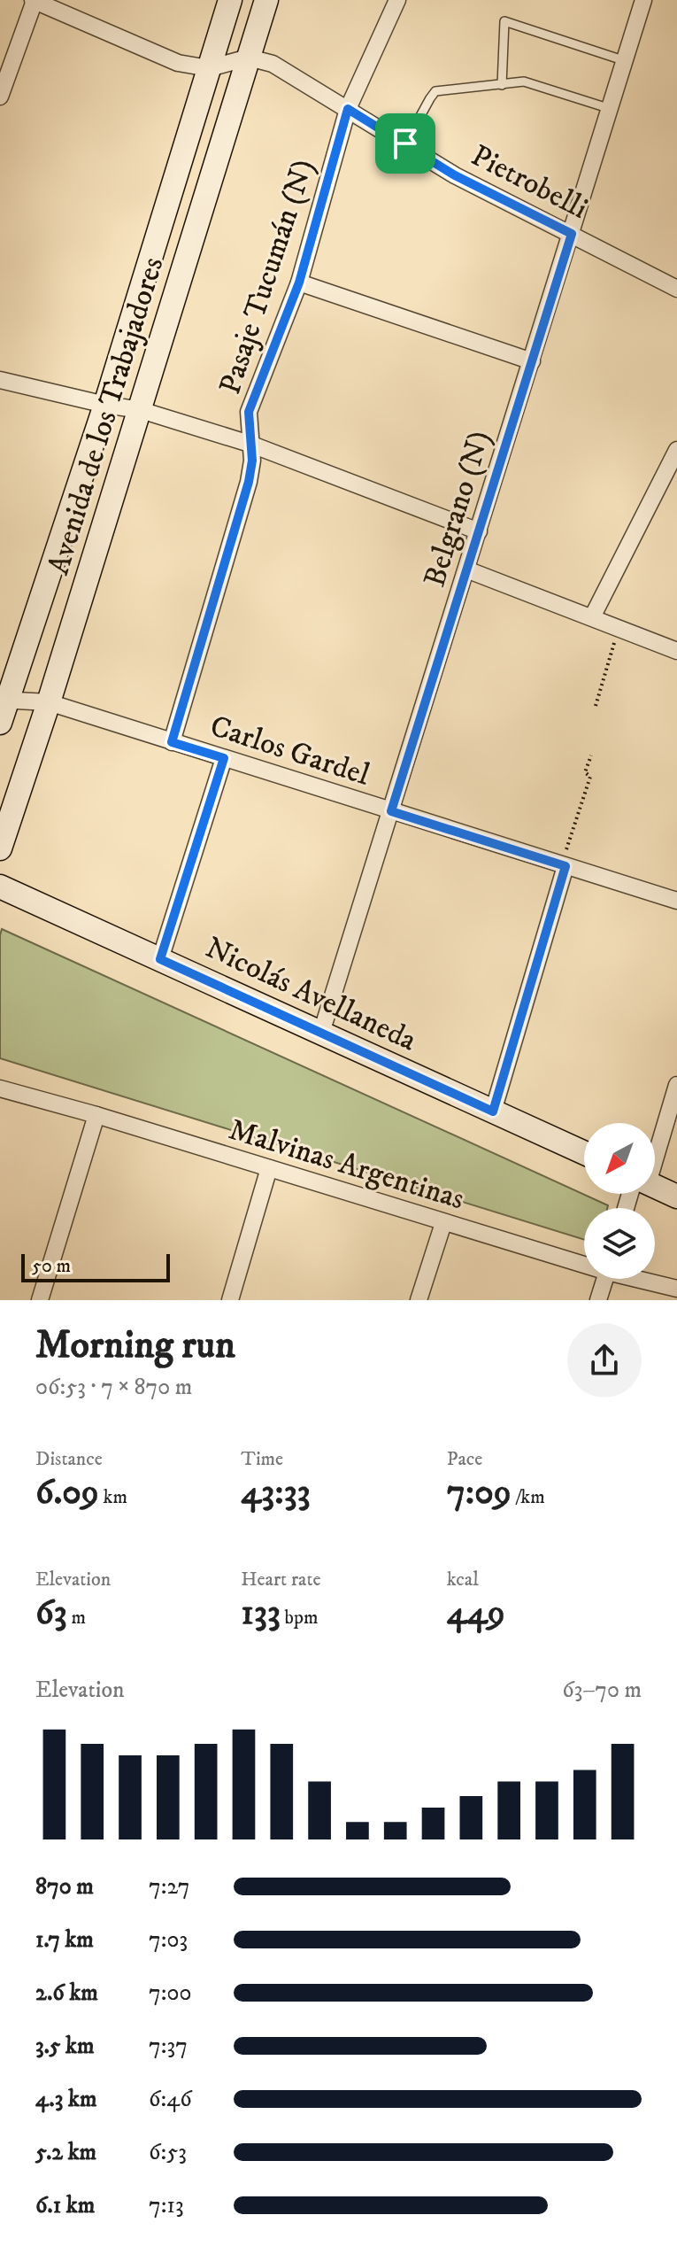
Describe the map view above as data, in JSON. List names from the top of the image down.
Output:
{
  "streets": {
    "street": [
      "Pietrobelli",
      "Pasaje Tucumán (N)",
      "Avenida de los Trabajadores",
      "Belgrano (N)",
      "Carlos Gardel",
      "Nicolás Avellaneda",
      "Malvinas Argentinas"
    ]
  },
  "crossings": [
    ["Pietrobelli", "Pasaje Tucumán (N)"],
    ["Pietrobelli", "Avenida de los Trabajadores"],
    ["Pietrobelli", "Belgrano (N)"],
    ["Pasaje Tucumán (N)", "Carlos Gardel"],
    ["Avenida de los Trabajadores", "Carlos Gardel"],
    ["Belgrano (N)", "Carlos Gardel"],
    ["Belgrano (N)", "Nicolás Avellaneda"]
  ],
  "scale_bar": "50 m",
  "north": "bottom left",
  "page": {
    "scale": "50 m",
    "heading": ["Morning run", "06:53 · 7 × 870 m"],
    "stats": [
      ["Distance", "6.09 km"],
      ["Time", "43:33"],
      ["Pace", "7:09 /km"],
      ["Elevation", "63 m"],
      ["Heart rate", "133 bpm"],
      ["kcal", "449"]
    ],
    "chart": ["Elevation", "63–70 m"],
    "list": [
      {
        "name": "870 m",
        "note": "7:27"
      },
      {
        "name": "1.7 km",
        "note": "7:03"
      },
      {
        "name": "2.6 km",
        "note": "7:00"
      },
      {
        "name": "3.5 km",
        "note": "7:37"
      },
      {
        "name": "4.3 km",
        "note": "6:46"
      },
      {
        "name": "5.2 km",
        "note": "6:53"
      },
      {
        "name": "6.1 km",
        "note": "7:13"
      }
    ]
  }
}
